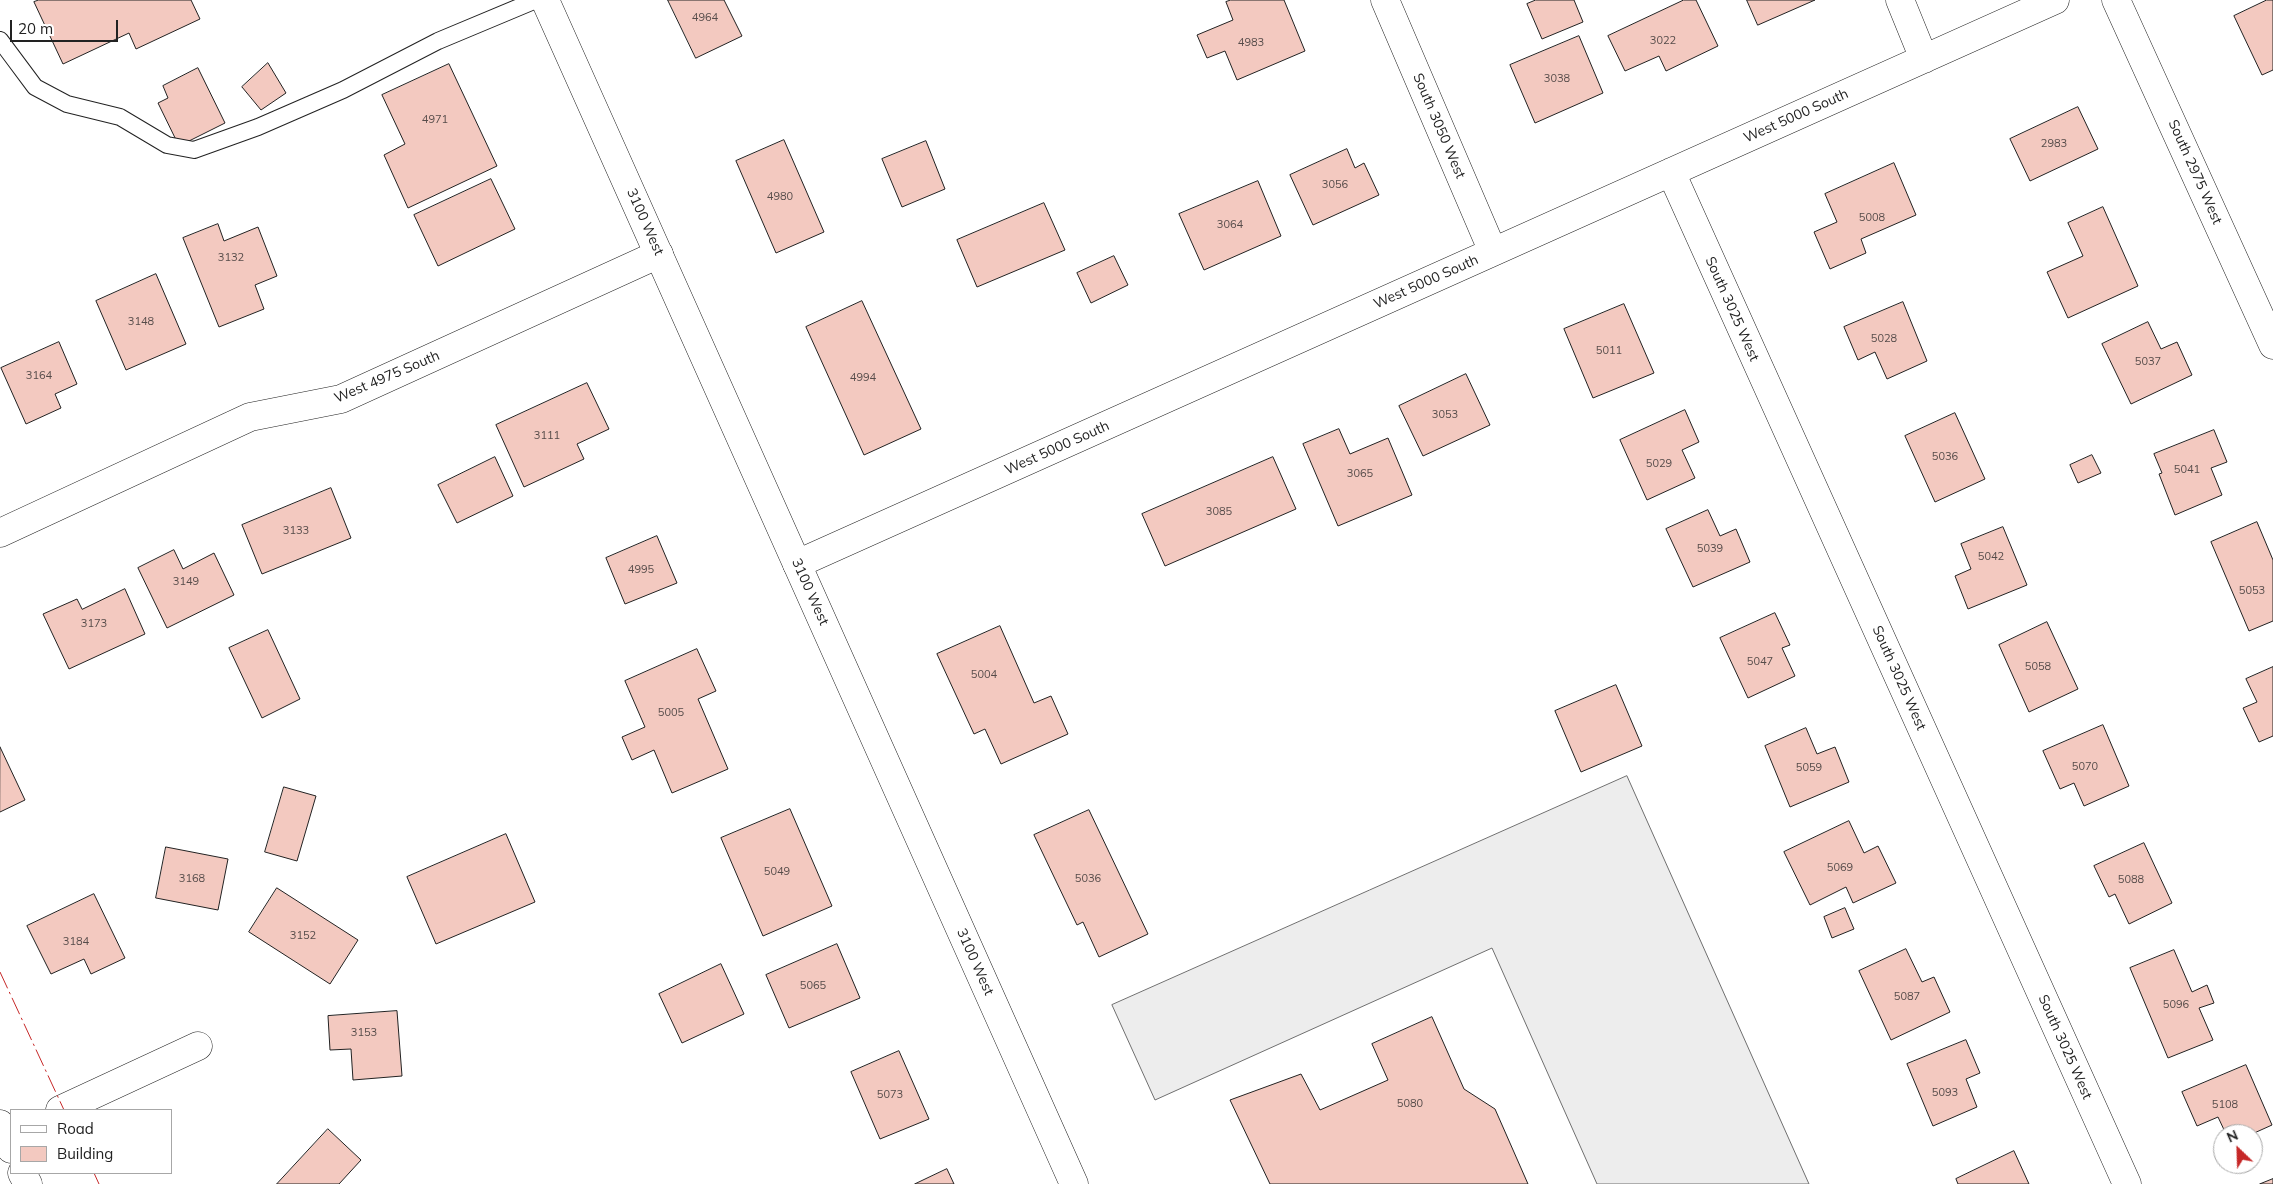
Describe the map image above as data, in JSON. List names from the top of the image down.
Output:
{
  "streets": {
    "street": [
      "West 5000 South",
      "South 3050 West",
      "South 2975 West",
      "3100 West",
      "South 3025 West",
      "West 4975 South"
    ]
  },
  "crossings": [
    ["West 5000 South", "South 3050 West"],
    ["West 5000 South", "3100 West"],
    ["West 5000 South", "South 3025 West"],
    ["3100 West", "West 4975 South"]
  ],
  "house_numbers": [
    "4964",
    "3022",
    "4983",
    "3038",
    "4971",
    "2983",
    "3056",
    "4980",
    "5008",
    "3064",
    "3132",
    "3148",
    "5028",
    "5011",
    "5037",
    "3164",
    "4994",
    "3053",
    "3111",
    "5036",
    "5029",
    "5041",
    "3065",
    "3085",
    "3133",
    "5039",
    "5042",
    "4995",
    "3149",
    "5053",
    "3173",
    "5047",
    "5058",
    "5004",
    "5005",
    "5070",
    "5059",
    "5069",
    "5049",
    "3168",
    "5036",
    "5088",
    "3152",
    "3184",
    "5065",
    "5087",
    "5096",
    "3153",
    "5093",
    "5073",
    "5080",
    "5108"
  ],
  "legend": ["Road", "Building"],
  "scale_bar": "20 m",
  "north": "top left"
}
